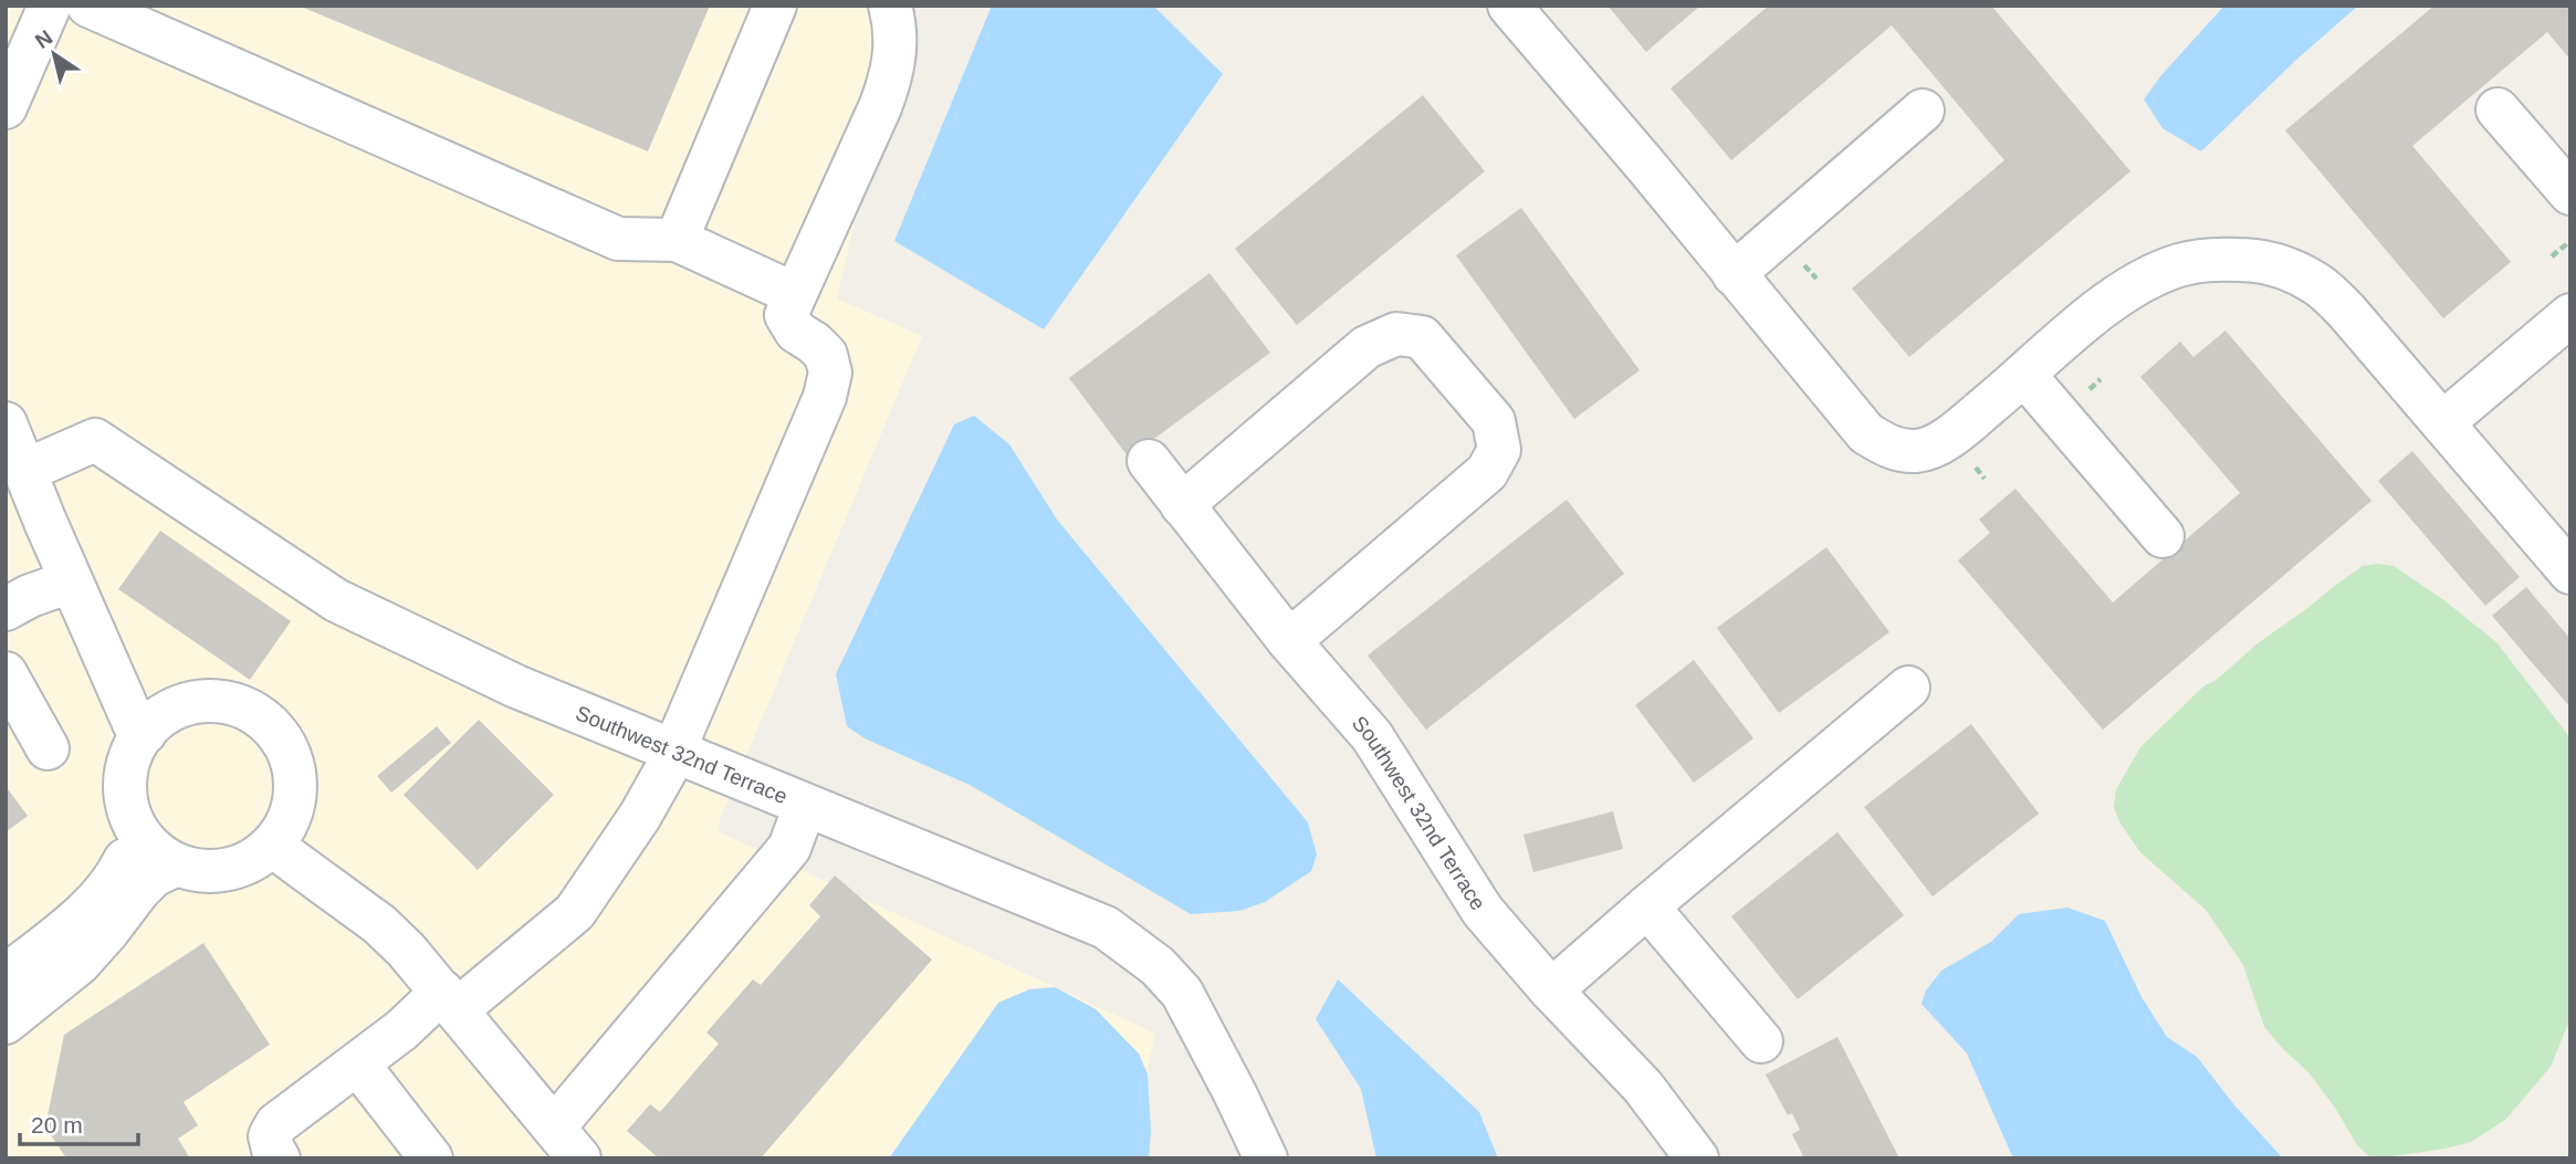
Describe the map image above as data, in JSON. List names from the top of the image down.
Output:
{
  "streets": {
    "street": ["Southwest 32nd Terrace"]
  },
  "scale_bar": "20 m",
  "north": "top left"
}
